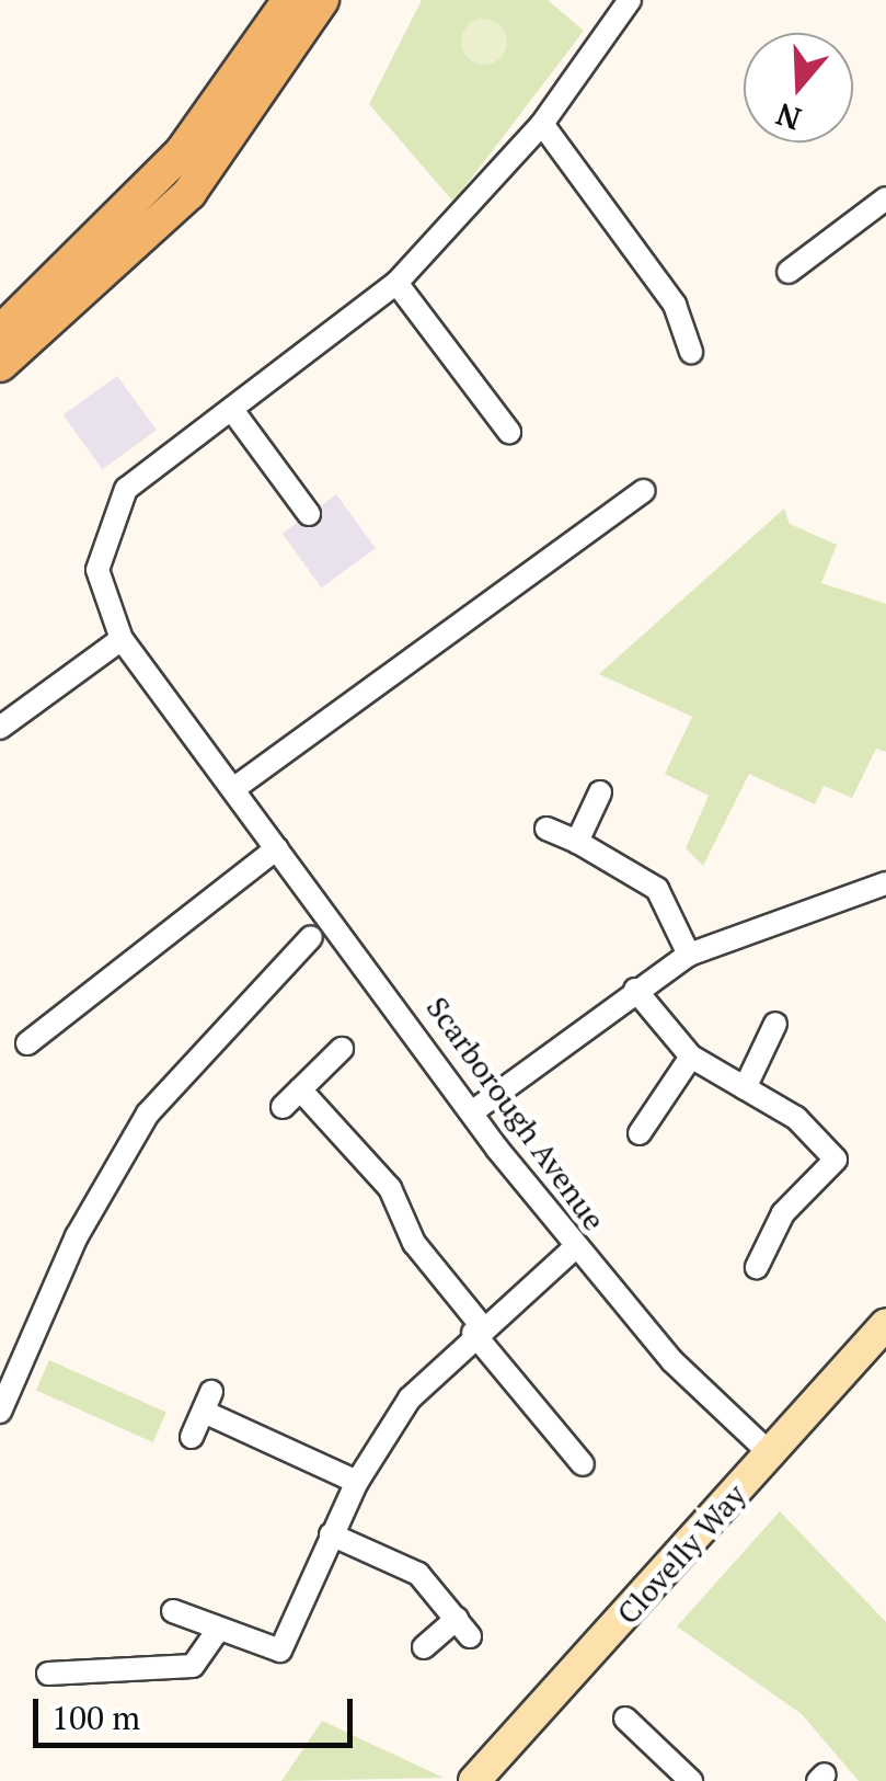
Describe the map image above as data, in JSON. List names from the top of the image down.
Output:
{
  "streets": {
    "street": ["Scarborough Avenue", "Clovelly Way"]
  },
  "crossings": [
    ["Scarborough Avenue", "Clovelly Way"]
  ],
  "scale_bar": "100 m",
  "north": "bottom"
}
